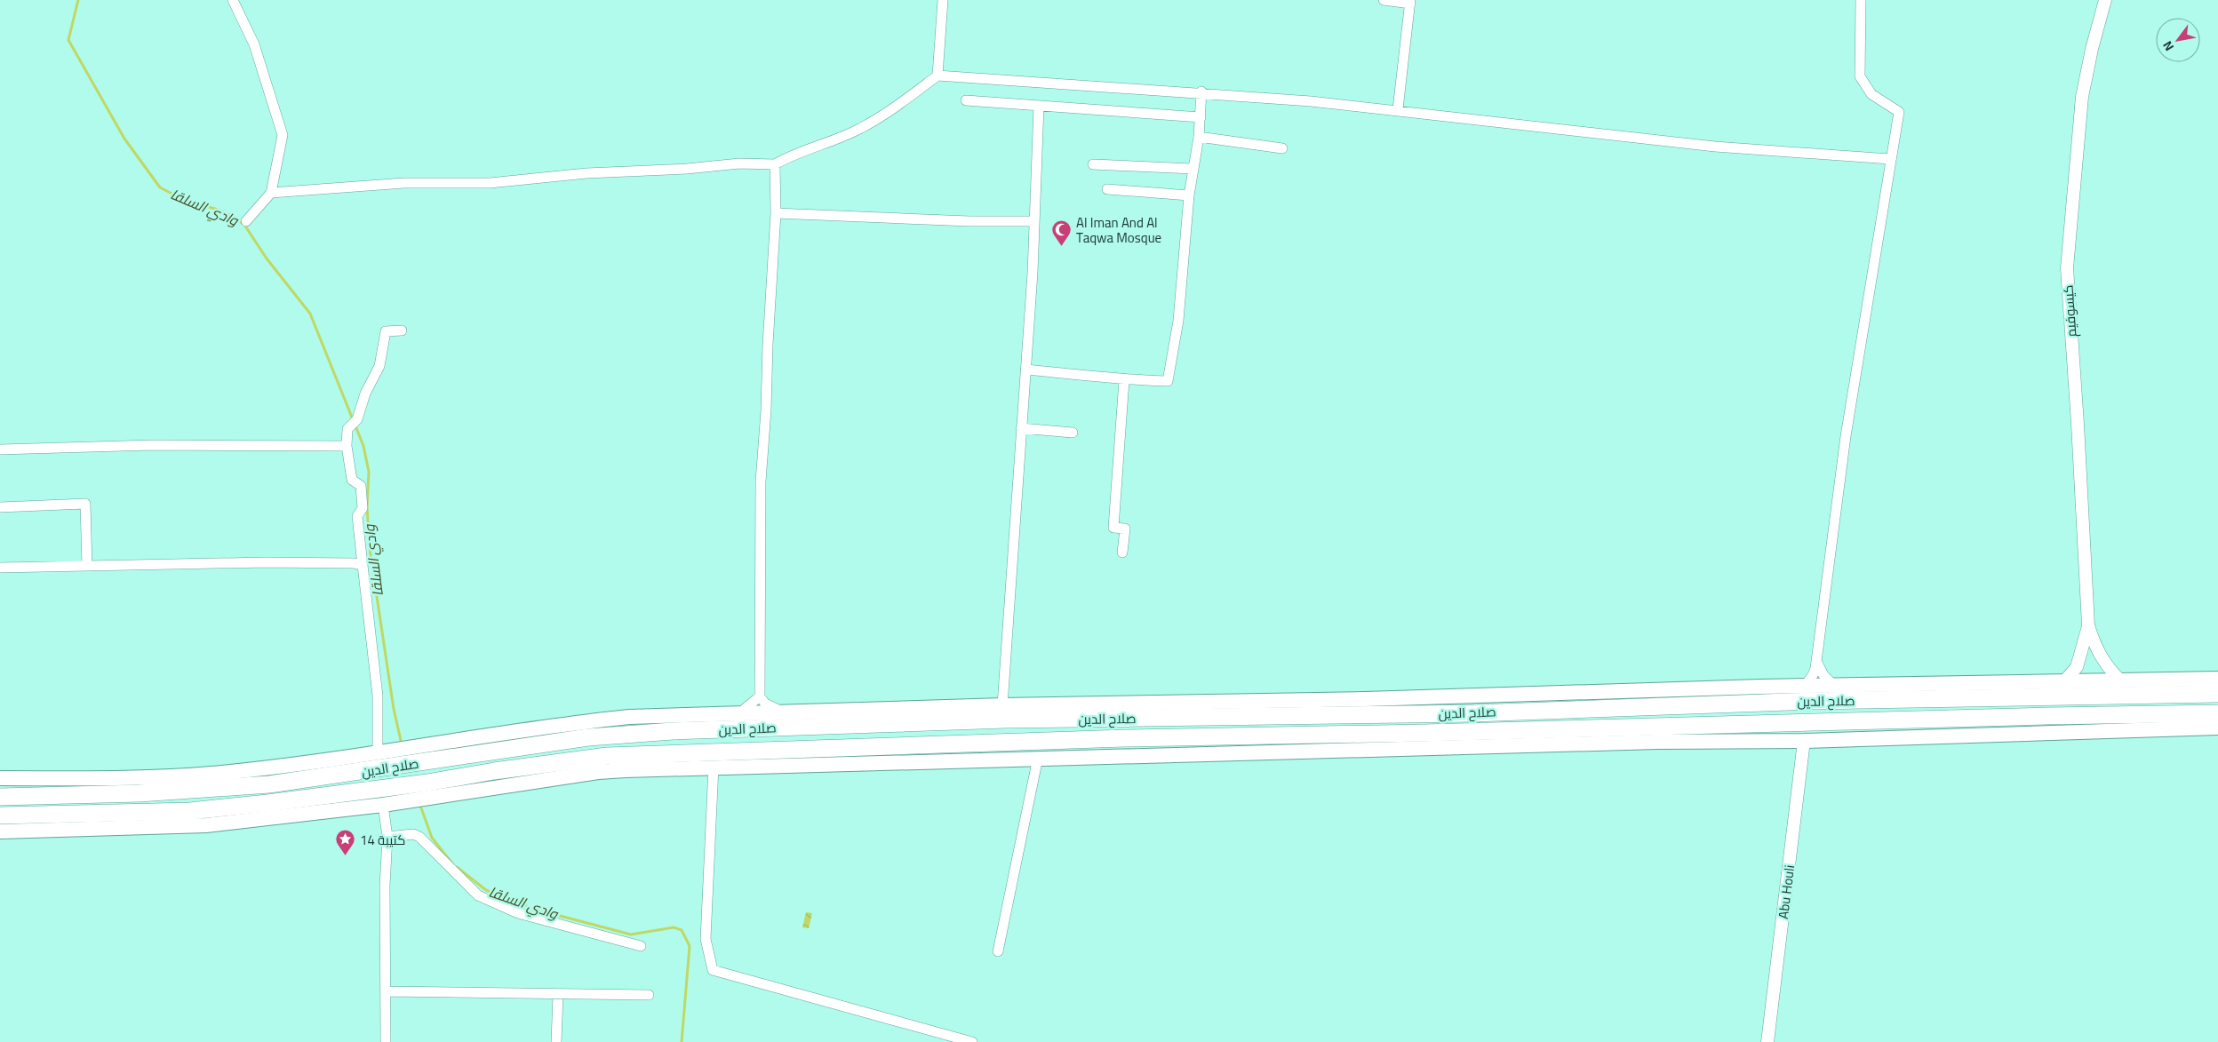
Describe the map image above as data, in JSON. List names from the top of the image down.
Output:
{
  "streets": {
    "highway": ["صلاح الدين"],
    "street": ["كيسوفيم", "Abu Houli"]
  },
  "water": ["وادي السلقا"],
  "places": {
    "mosque": ["Al Iman And Al Taqwa Mosque"],
    "place": ["كتيبة 14"]
  },
  "north": "bottom left"
}
